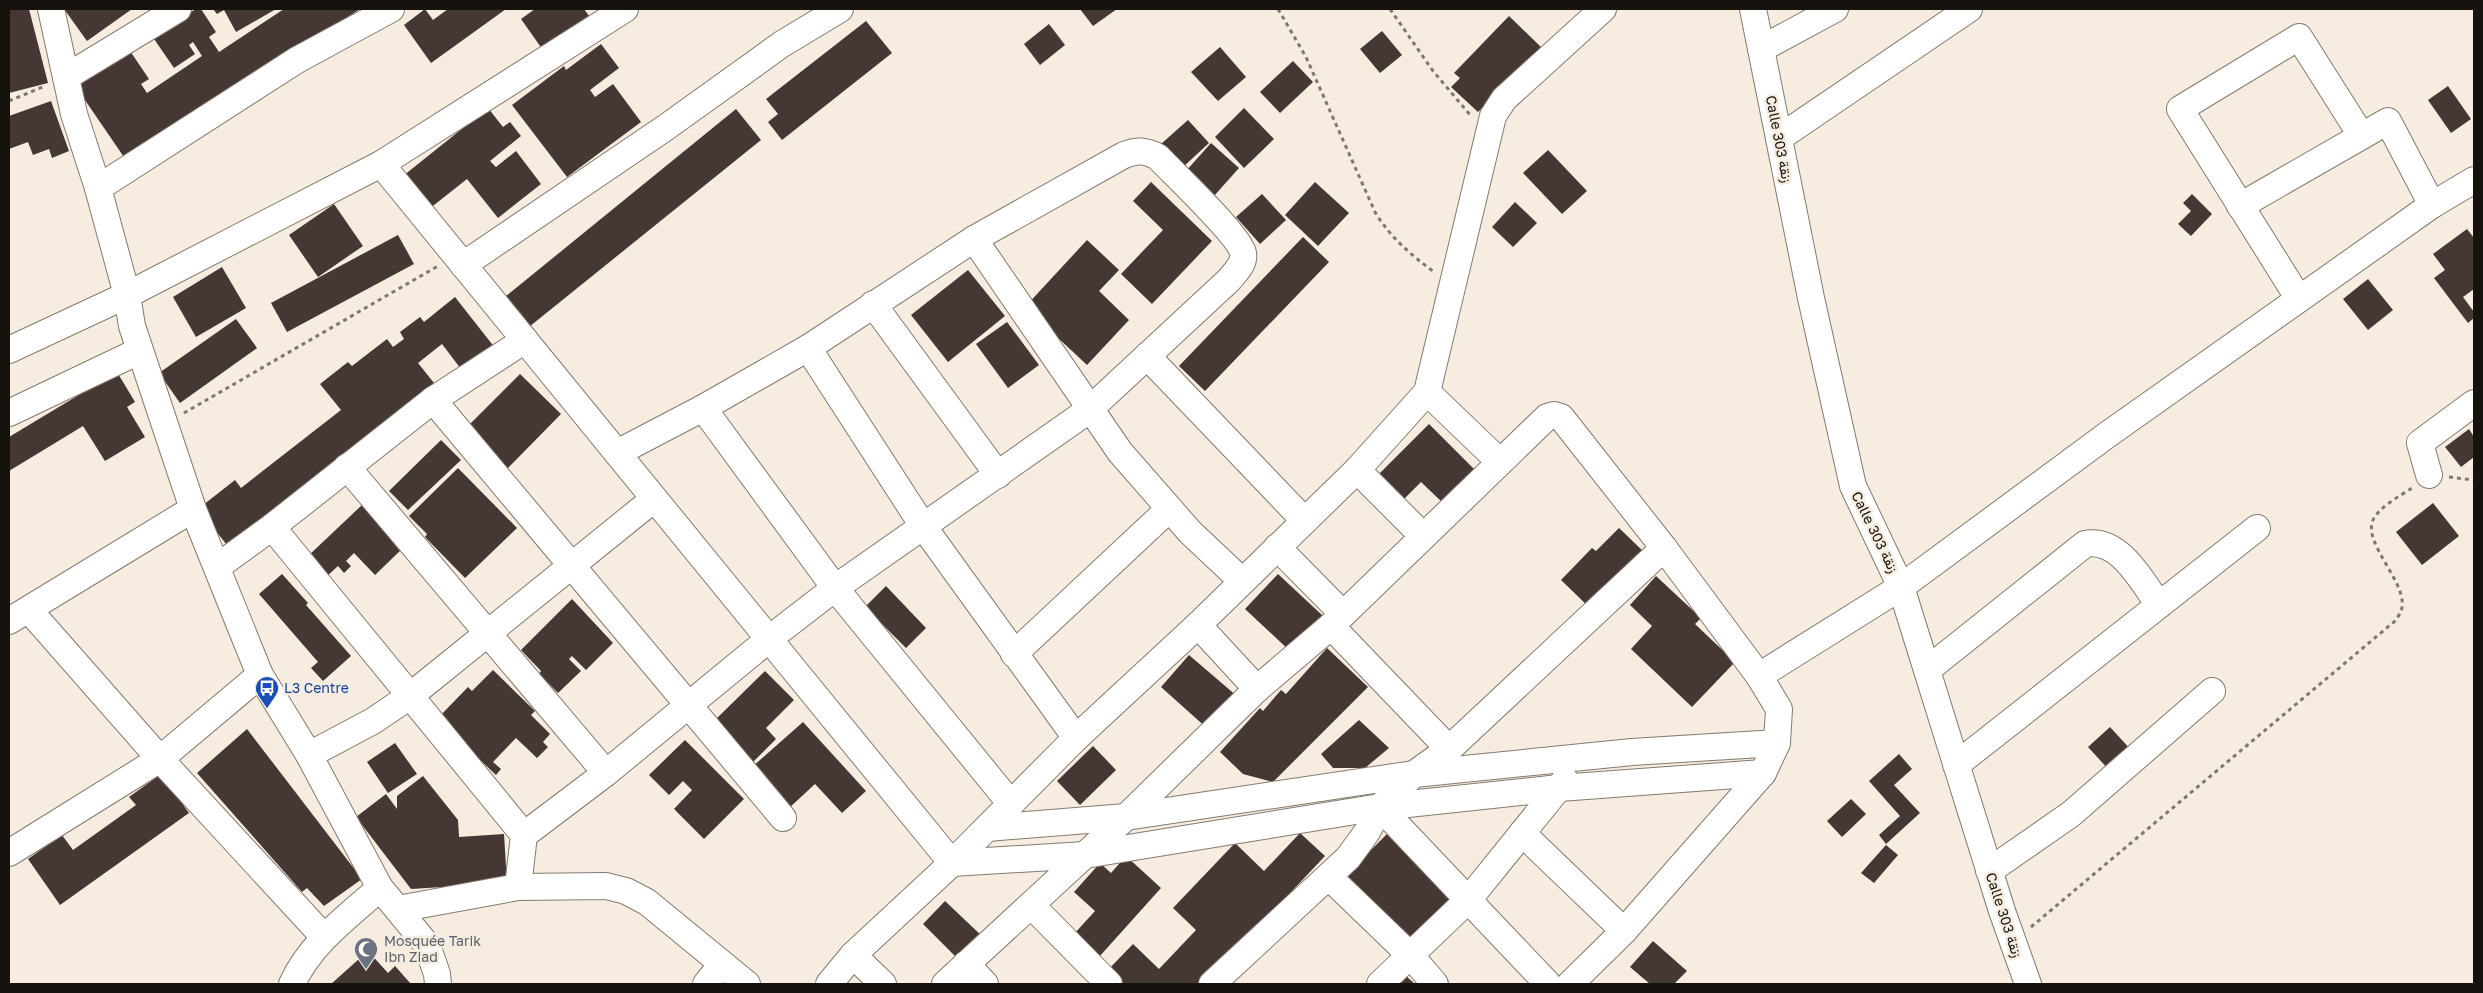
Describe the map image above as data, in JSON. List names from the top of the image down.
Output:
{
  "streets": {
    "street": ["Calle 303 زنقة"]
  },
  "places": {
    "bus stop": ["L3 Centre"],
    "mosque": ["Mosquée Tarik Ibn Ziad"]
  }
}
